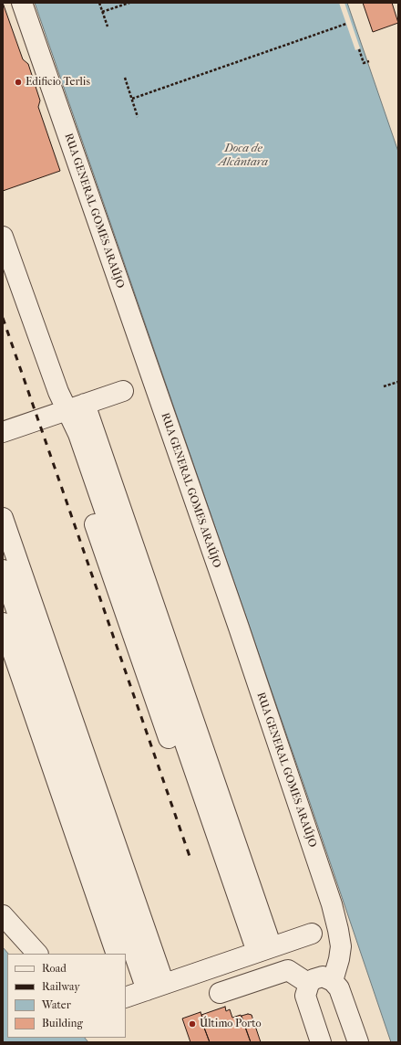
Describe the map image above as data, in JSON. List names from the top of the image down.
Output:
{
  "streets": {
    "lane": ["RUA GENERAL GOMES ARAÚJO"]
  },
  "water": ["Doca de Alcântara"],
  "places": ["Edificio Terlis", "Último Porto"],
  "legend": [
    "Road",
    "Railway",
    "Water",
    "Building"
  ]
}
